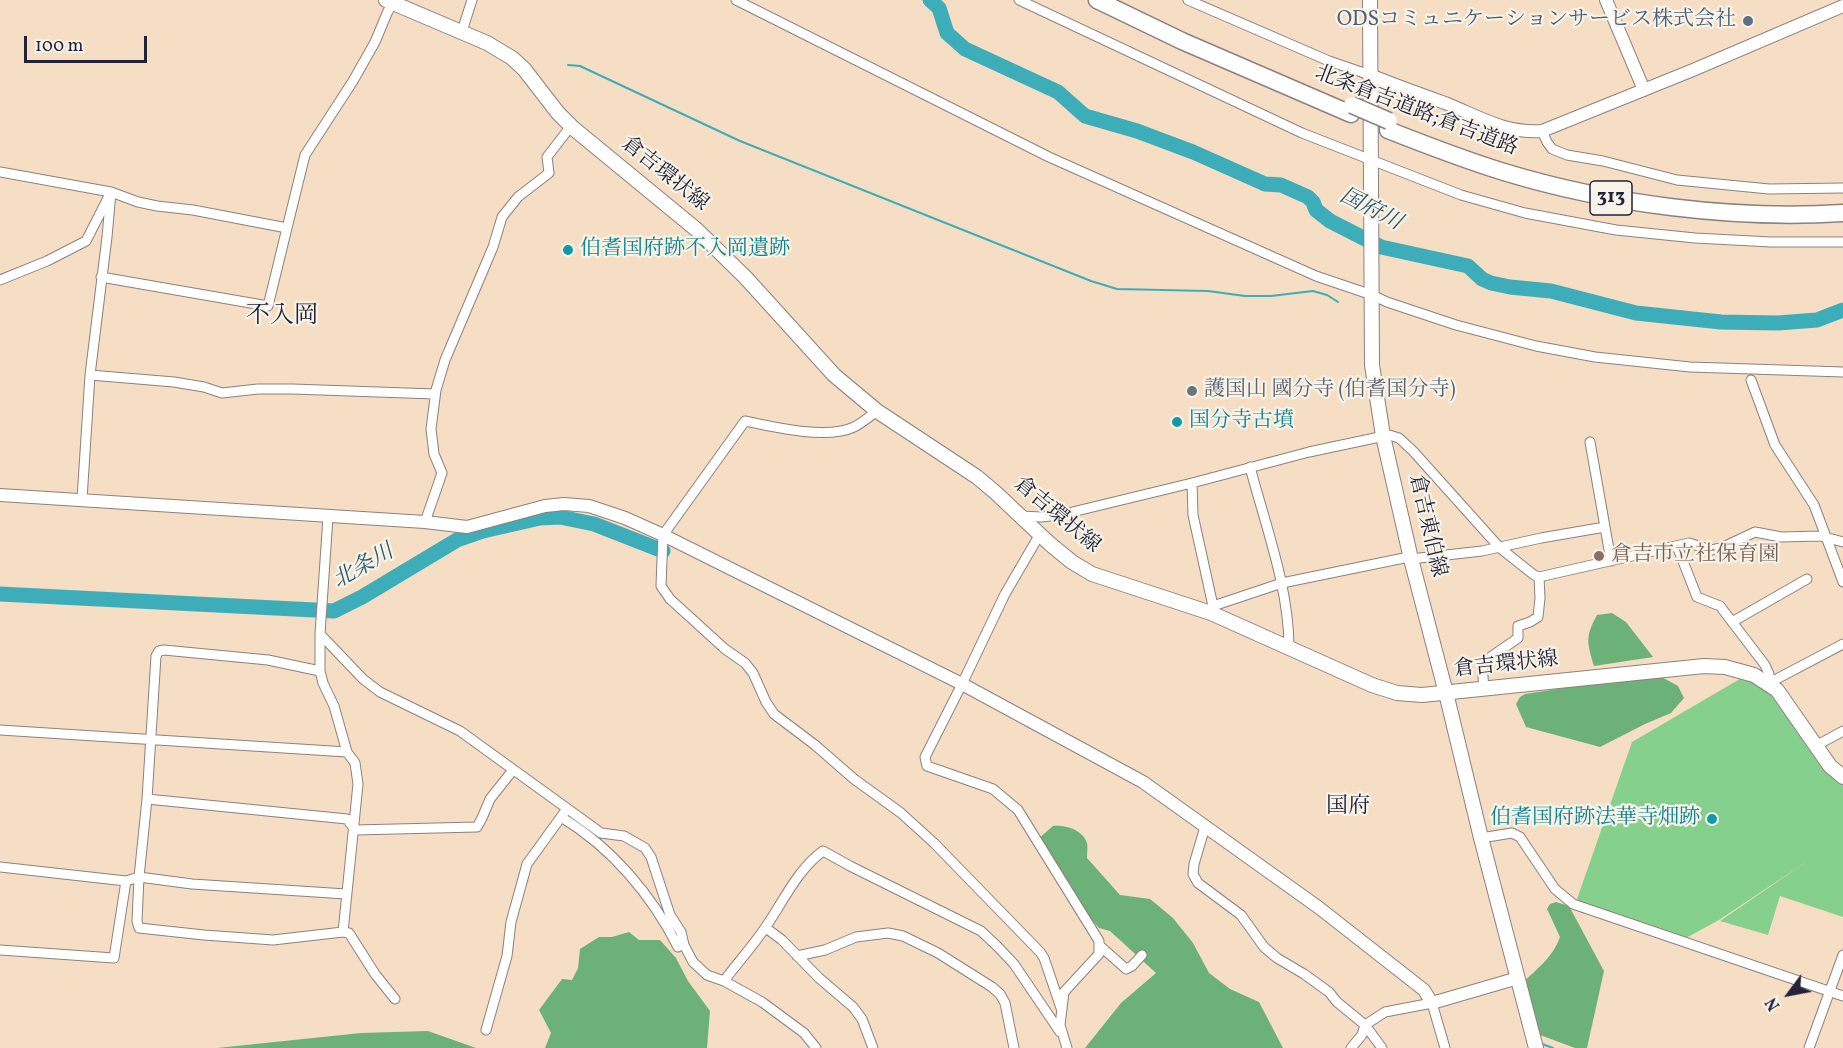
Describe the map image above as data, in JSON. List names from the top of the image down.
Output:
{
  "streets": {
    "highway": ["北条倉吉道路;倉吉道路", "313"],
    "main road": ["倉吉環状線", "倉吉東伯線"]
  },
  "crossings": [
    ["倉吉環状線", "倉吉東伯線"]
  ],
  "districts": ["不入岡", "国府"],
  "water": ["国府川", "北条川"],
  "places": [
    "ODSコミュニケーションサービス株式会社",
    "伯耆国府跡不入岡遺跡",
    "護国山 國分寺 (伯耆国分寺)",
    "国分寺古墳",
    "倉吉市立社保育園",
    "伯耆国府跡法華寺畑跡"
  ],
  "scale_bar": "100 m",
  "north": "bottom left"
}
